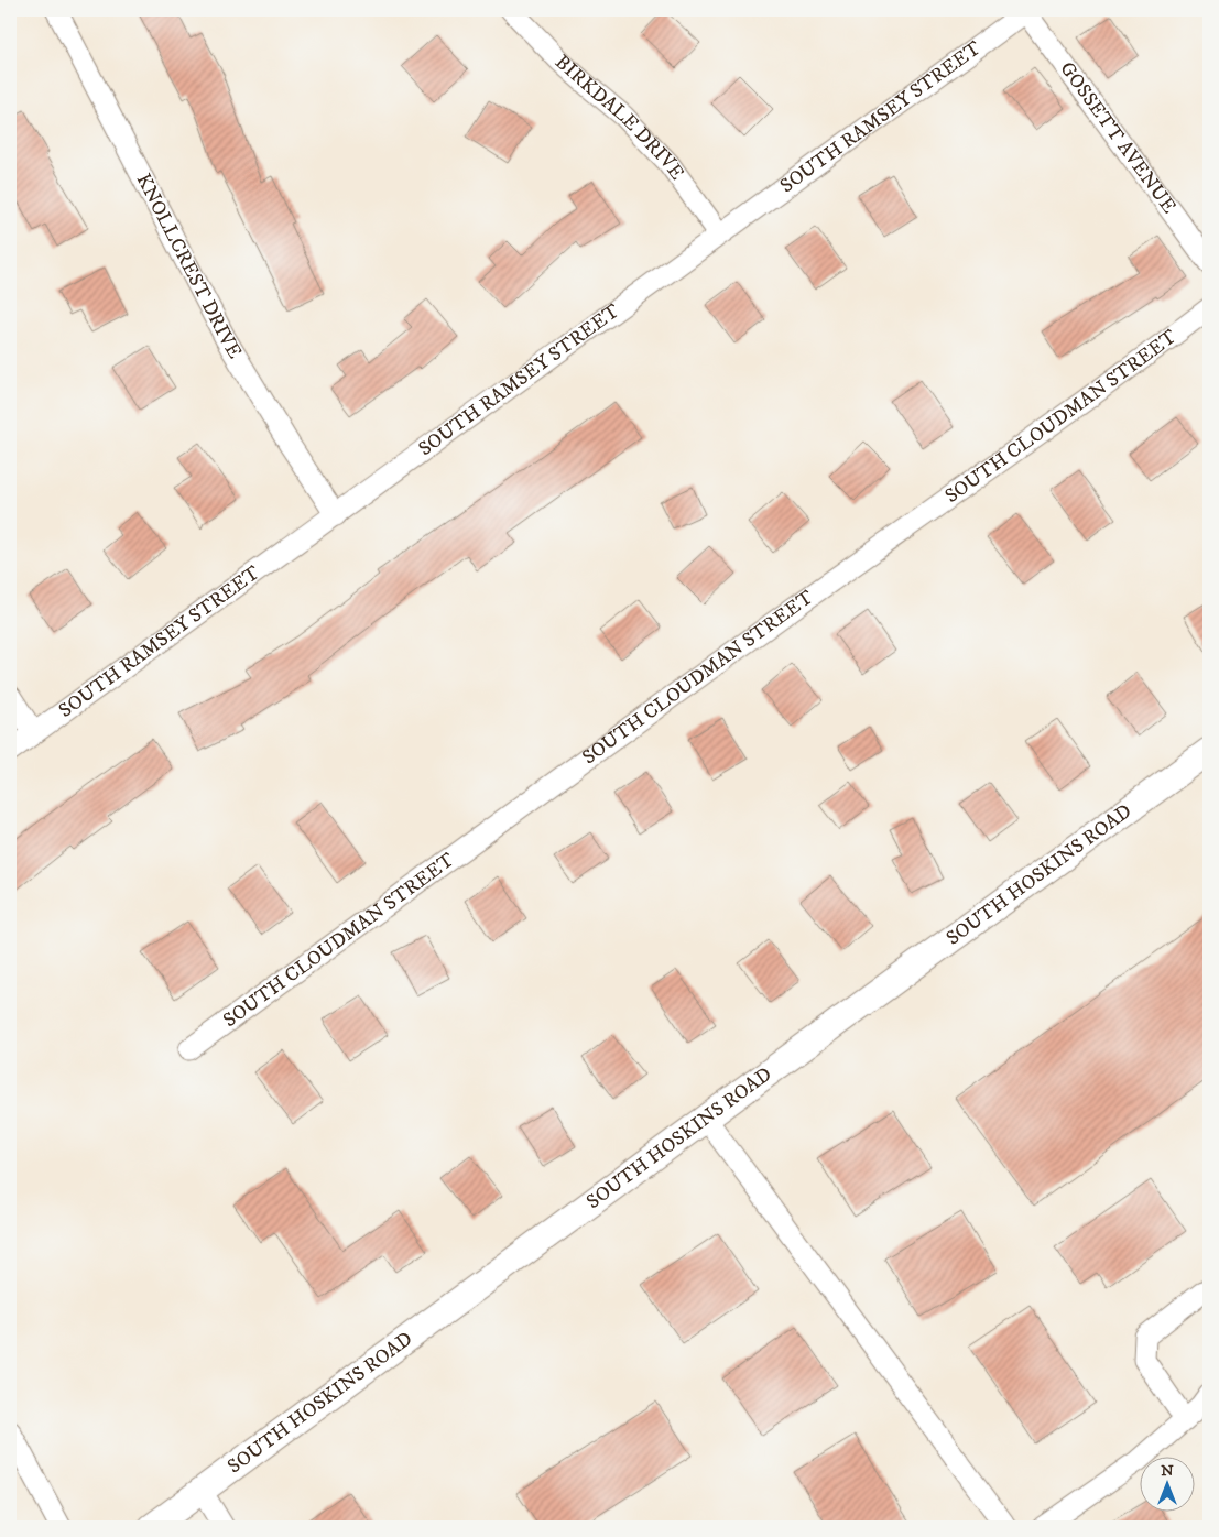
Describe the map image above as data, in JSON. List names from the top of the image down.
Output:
{
  "streets": {
    "street": [
      "SOUTH RAMSEY STREET",
      "BIRKDALE DRIVE",
      "GOSSETT AVENUE",
      "KNOLLCREST DRIVE",
      "SOUTH CLOUDMAN STREET",
      "SOUTH HOSKINS ROAD"
    ]
  },
  "crossings": [
    ["SOUTH RAMSEY STREET", "BIRKDALE DRIVE"],
    ["SOUTH RAMSEY STREET", "GOSSETT AVENUE"],
    ["SOUTH RAMSEY STREET", "KNOLLCREST DRIVE"]
  ],
  "north": "top"
}
